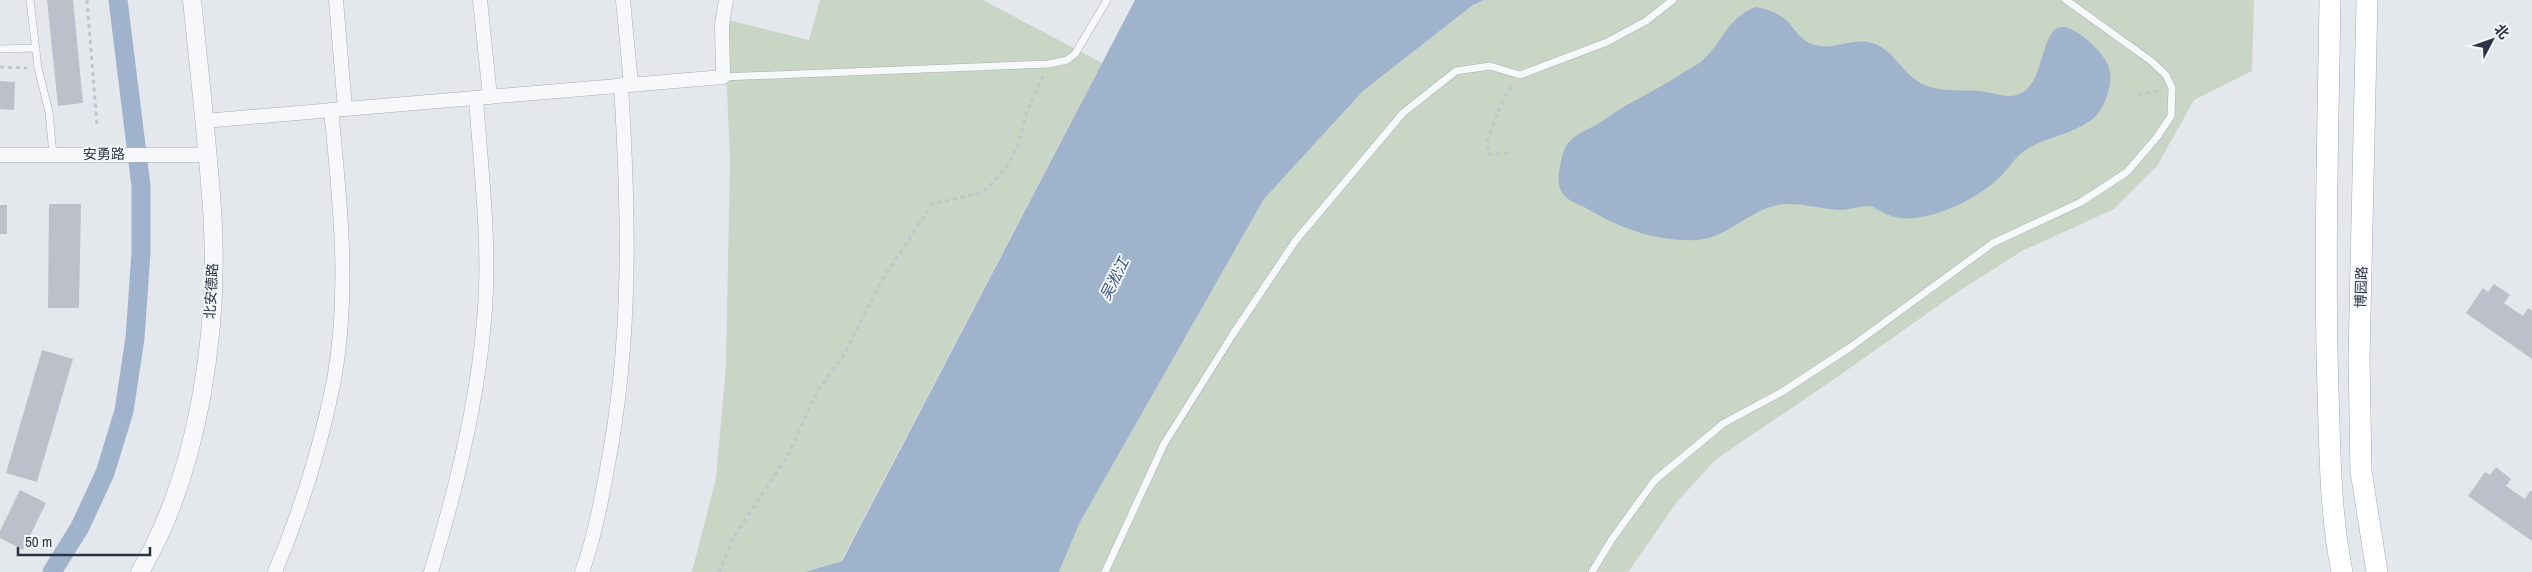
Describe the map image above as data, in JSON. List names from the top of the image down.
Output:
{
  "streets": {
    "main road": ["博园路"],
    "street": ["安勇路", "北安德路"]
  },
  "crossings": [
    ["安勇路", "北安德路"]
  ],
  "water": ["吴淞江"],
  "scale_bar": "50 m",
  "north": "top right"
}
